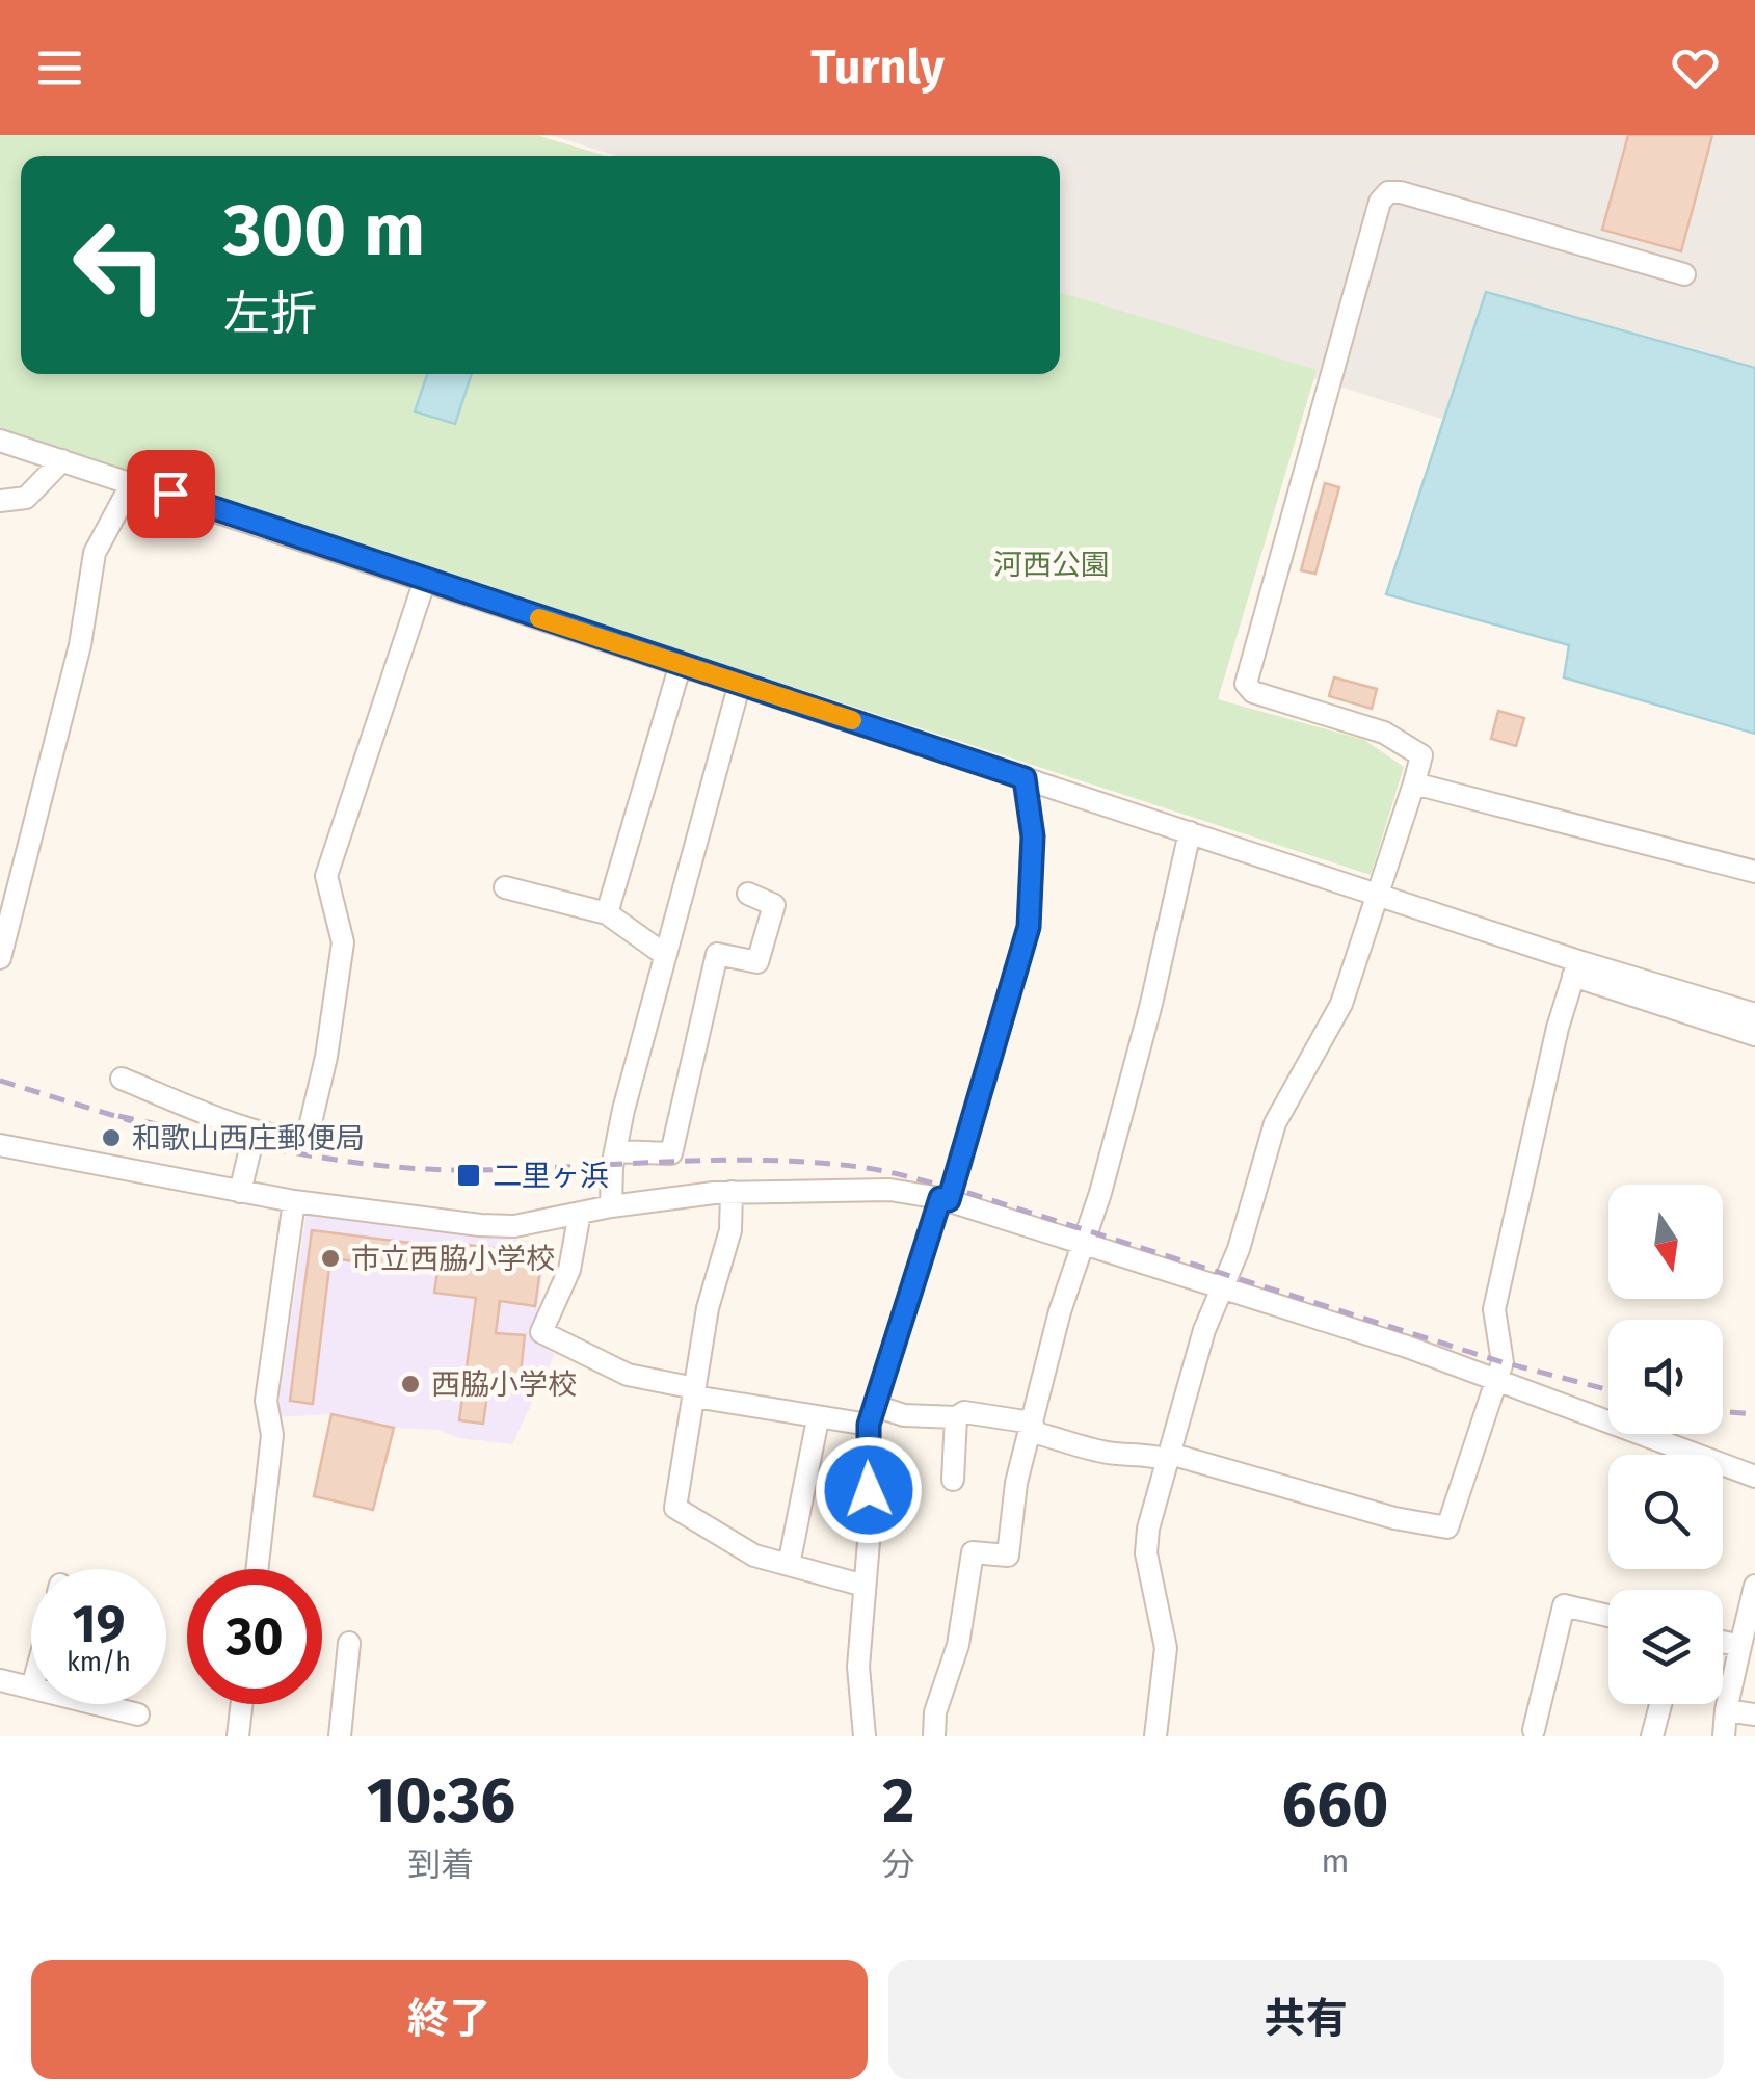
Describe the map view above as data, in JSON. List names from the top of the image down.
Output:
{
  "parks": ["河西公園"],
  "places": {
    "other": ["和歌山西庄郵便局", "市立西脇小学校", "西脇小学校"],
    "transit": ["二里ヶ浜"]
  },
  "north": "bottom",
  "page": {
    "header": "Turnly",
    "turn": ["300 m", "左折"],
    "speed": "19 km/h",
    "limit": "30",
    "eta": [
      "10:36",
      "到着",
      "2",
      "分",
      "660",
      "m"
    ],
    "buttons": ["終了", "共有"]
  }
}
